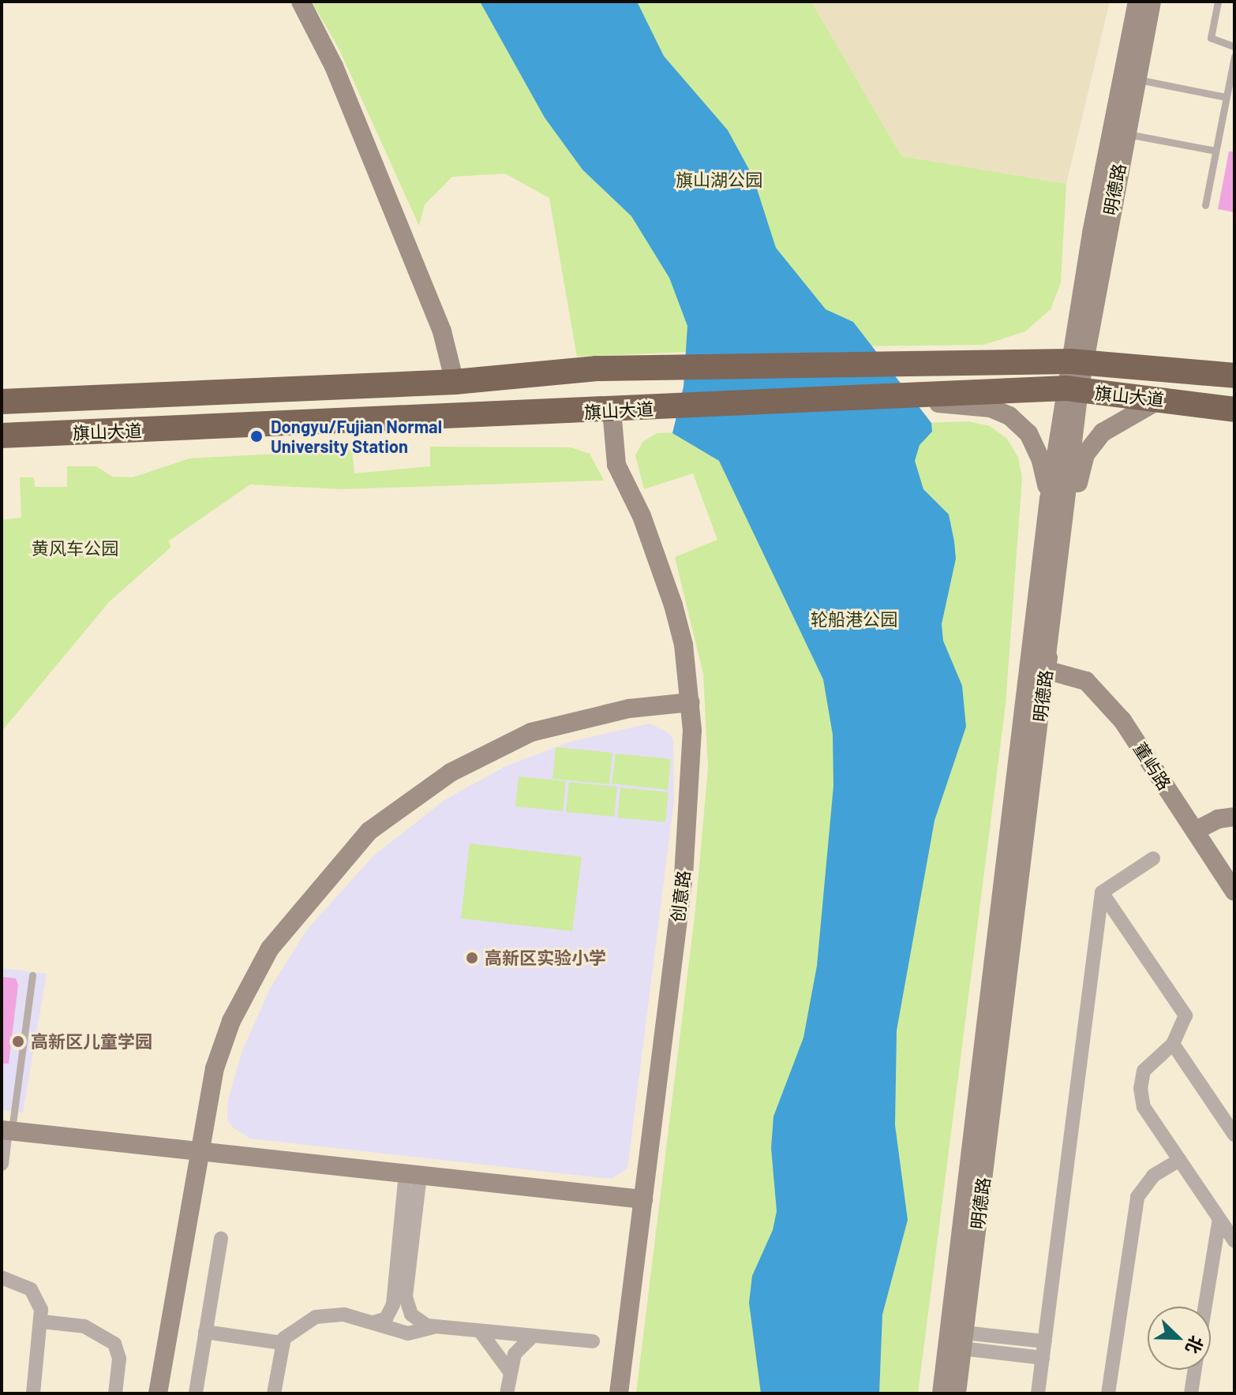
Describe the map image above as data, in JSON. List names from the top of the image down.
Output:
{
  "streets": {
    "highway": ["旗山大道"],
    "street": ["明德路", "董屿路", "创意路"]
  },
  "crossings": [
    ["明德路", "旗山大道"],
    ["明德路", "董屿路"],
    ["旗山大道", "创意路"]
  ],
  "parks": ["旗山湖公园", "黄风车公园", "轮船港公园"],
  "places": ["Dongyu/Fujian Normal University Station", "高新区实验小学", "高新区儿童学园"],
  "north": "bottom right"
}
